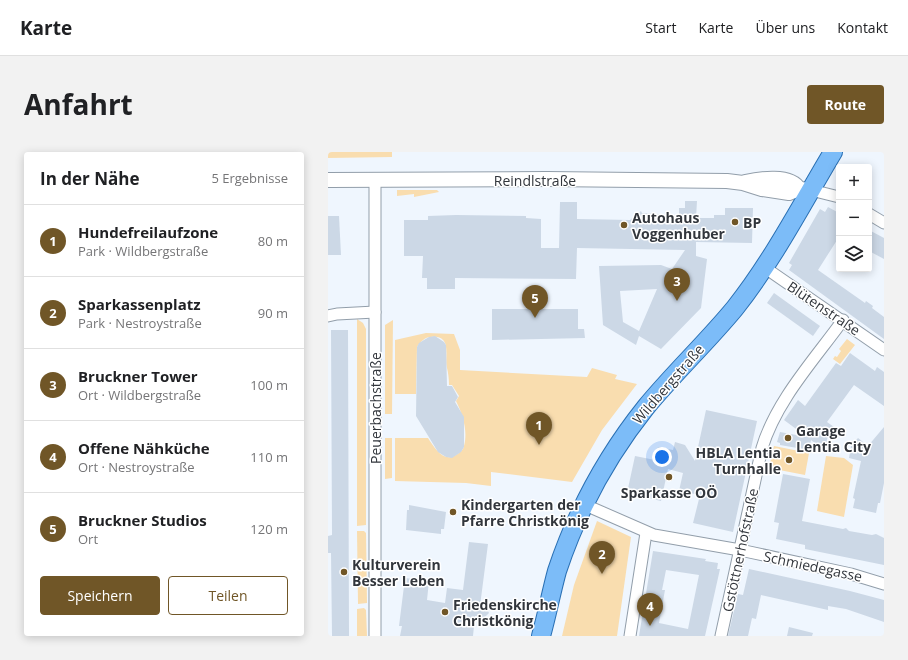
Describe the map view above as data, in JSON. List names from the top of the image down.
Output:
{
  "streets": {
    "main road": ["Wildbergstraße"],
    "street": [
      "Reindlstraße",
      "Blütenstraße",
      "Peuerbachstraße",
      "Gstöttnerhofstraße",
      "Schmiedegasse"
    ]
  },
  "crossings": [
    ["Reindlstraße", "Wildbergstraße"],
    ["Reindlstraße", "Peuerbachstraße"],
    ["Blütenstraße", "Wildbergstraße"],
    ["Blütenstraße", "Gstöttnerhofstraße"],
    ["Wildbergstraße", "Schmiedegasse"],
    ["Gstöttnerhofstraße", "Schmiedegasse"]
  ],
  "places": [
    "BP",
    "Autohaus Voggenhuber",
    "Garage Lentia City",
    "HBLA Lentia Turnhalle",
    "Sparkasse OÖ",
    "Kindergarten der Pfarre Christkönig",
    "Kulturverein Besser Leben",
    "Friedenskirche Christkönig"
  ],
  "page": {
    "header": "Karte",
    "nav": [
      "Start",
      "Karte",
      "Über uns",
      "Kontakt"
    ],
    "title": "Anfahrt",
    "buttons": [
      "Route",
      ["Speichern", "Teilen"]
    ],
    "heading": ["In der Nähe", "5 Ergebnisse"],
    "map_buttons": ["+", "−"],
    "list": [
      {
        "mark": "1",
        "name": "Hundefreilaufzone",
        "note": "Park · Wildbergstraße",
        "value": "80 m"
      },
      {
        "mark": "2",
        "name": "Sparkassenplatz",
        "note": "Park · Nestroystraße",
        "value": "90 m"
      },
      {
        "mark": "3",
        "name": "Bruckner Tower",
        "note": "Ort · Wildbergstraße",
        "value": "100 m"
      },
      {
        "mark": "4",
        "name": "Offene Nähküche",
        "note": "Ort · Nestroystraße",
        "value": "110 m"
      },
      {
        "mark": "5",
        "name": "Bruckner Studios",
        "note": "Ort",
        "value": "120 m"
      }
    ],
    "pins": [
      "3",
      "5",
      "1",
      "2",
      "4"
    ]
  }
}
